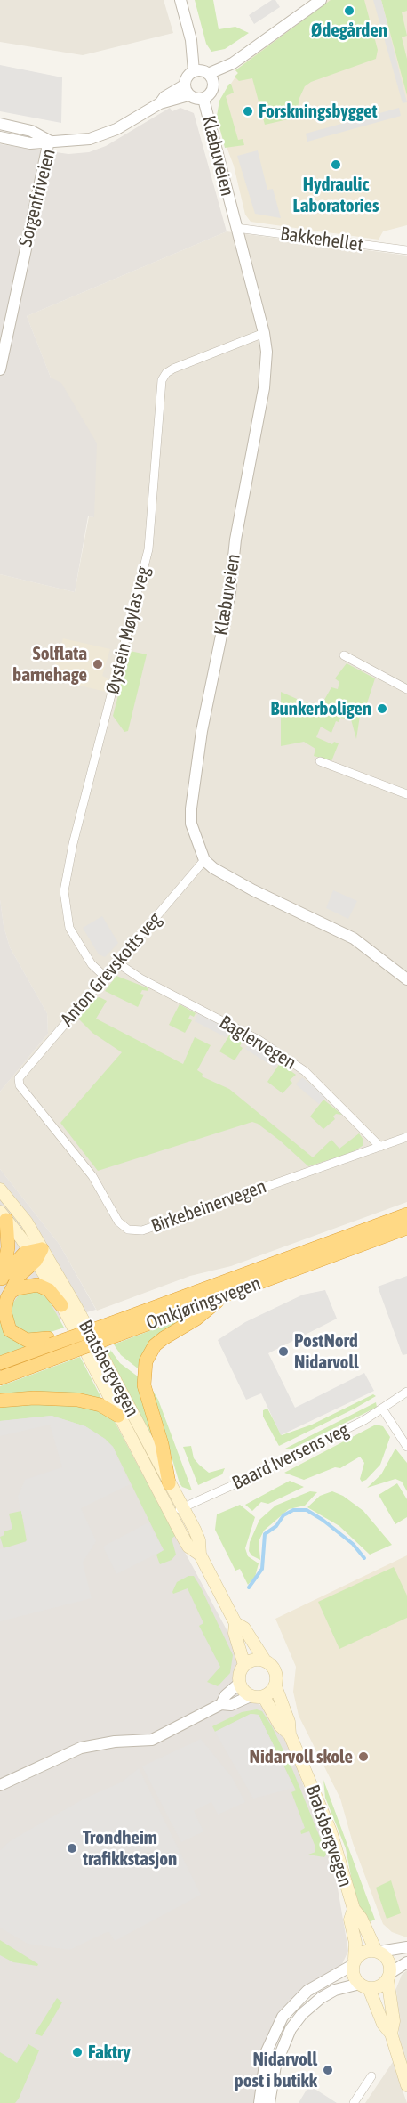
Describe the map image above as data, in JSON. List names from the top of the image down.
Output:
{
  "streets": {
    "highway": ["Omkjøringsvegen"],
    "main road": ["Bratsbergvegen"],
    "street": [
      "Klæbuveien",
      "Sorgenfriveien",
      "Bakkehellet",
      "Øystein Møylas veg",
      "Anton Grevskotts veg",
      "Baglervegen",
      "Birkebeinervegen",
      "Baard Iversens veg"
    ]
  },
  "crossings": [
    ["Klæbuveien", "Sorgenfriveien"],
    ["Klæbuveien", "Bakkehellet"],
    ["Klæbuveien", "Øystein Møylas veg"],
    ["Klæbuveien", "Anton Grevskotts veg"],
    ["Øystein Møylas veg", "Anton Grevskotts veg"],
    ["Anton Grevskotts veg", "Baglervegen"],
    ["Anton Grevskotts veg", "Birkebeinervegen"],
    ["Baglervegen", "Birkebeinervegen"],
    ["Bratsbergvegen", "Baard Iversens veg"]
  ],
  "places": [
    "Ødegården",
    "Forskningsbygget",
    "Hydraulic Laboratories",
    "Solflata barnehage",
    "Bunkerboligen",
    "PostNord Nidarvoll",
    "Nidarvoll skole",
    "Trondheim trafikkstasjon",
    "Faktry",
    "Nidarvoll post i butikk"
  ]
}
